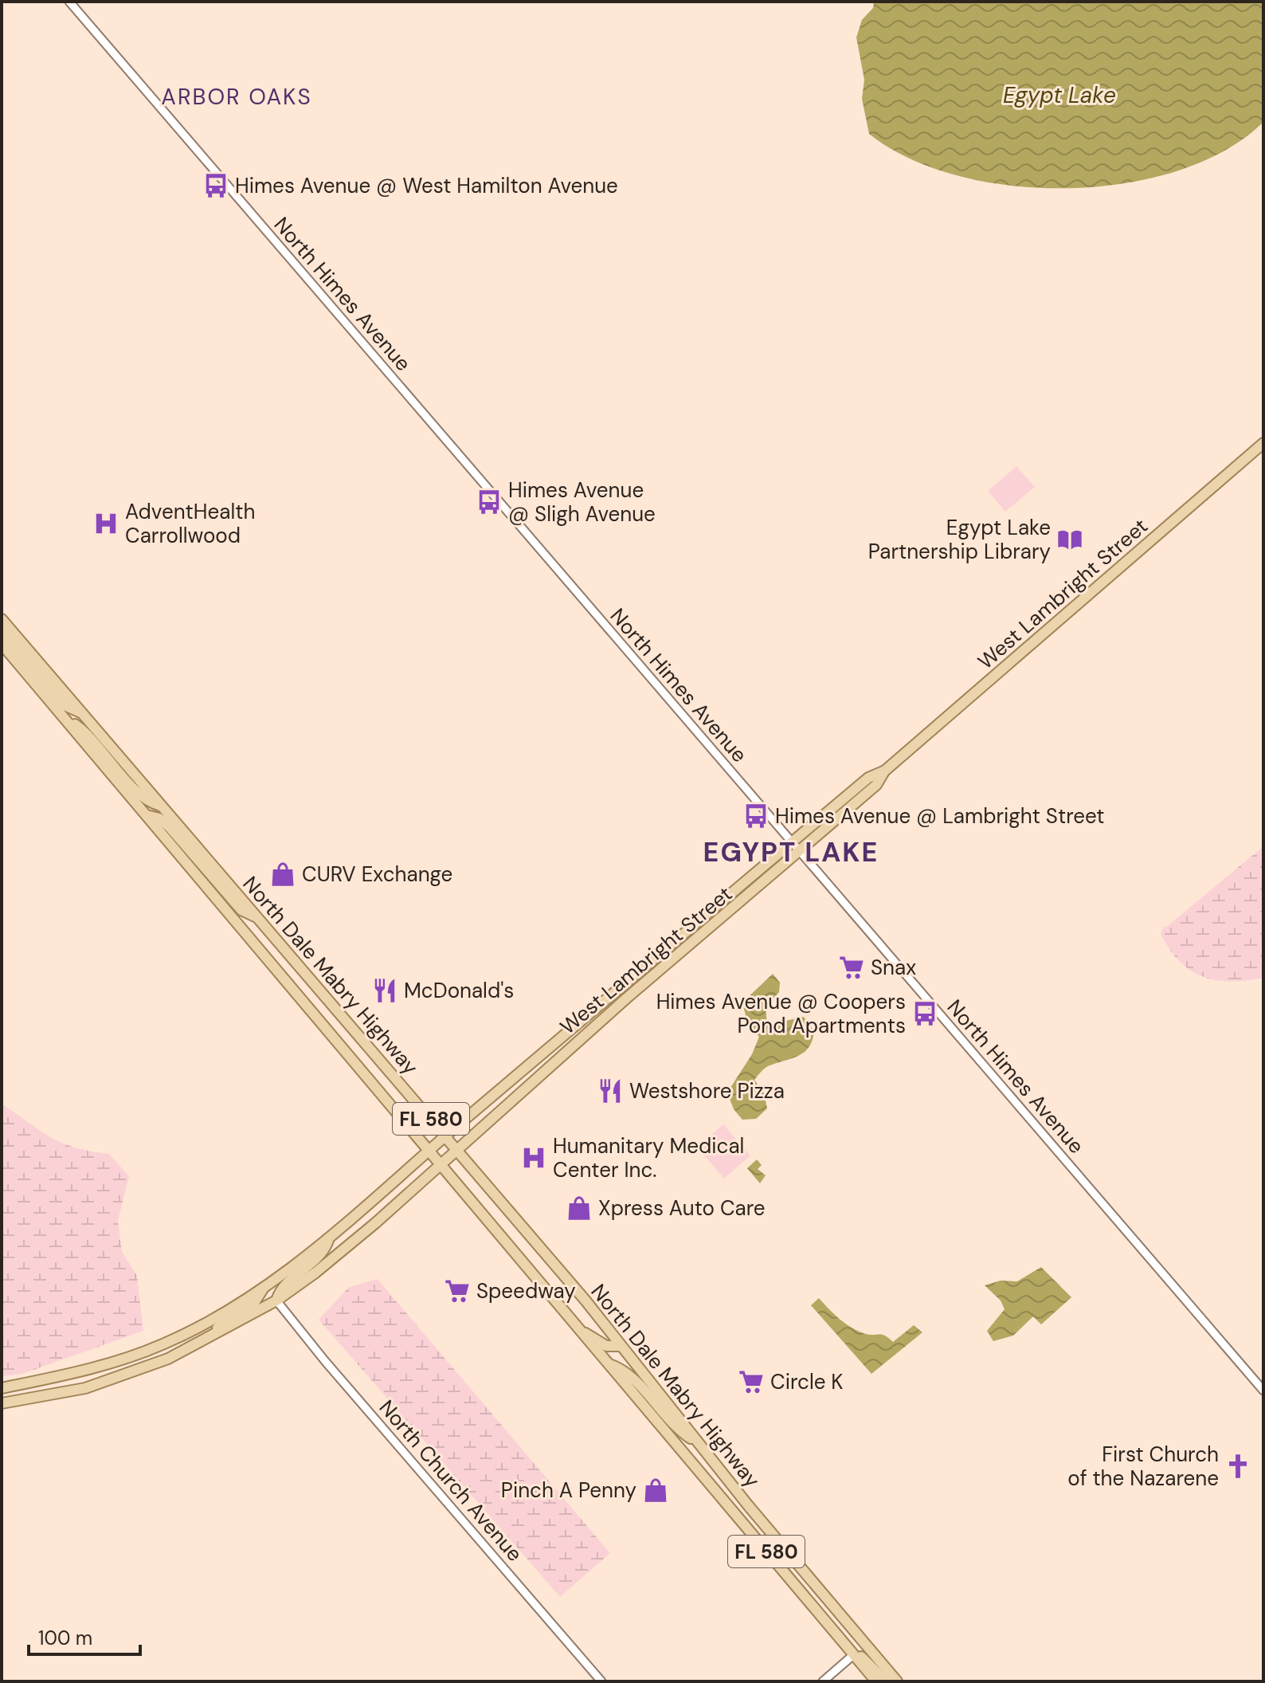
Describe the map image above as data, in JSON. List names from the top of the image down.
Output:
{
  "streets": {
    "main road": ["West Lambright Street", "North Dale Mabry Highway", "FL 580"],
    "street": ["North Himes Avenue", "North Church Avenue"]
  },
  "crossings": [
    ["North Himes Avenue", "West Lambright Street"],
    ["West Lambright Street", "North Dale Mabry Highway"],
    ["West Lambright Street", "North Church Avenue"]
  ],
  "districts": ["ARBOR OAKS", "EGYPT LAKE"],
  "water": ["Egypt Lake"],
  "places": {
    "bus stop": [
      "Himes Avenue @ West Hamilton Avenue",
      "Himes Avenue @ Sligh Avenue",
      "Himes Avenue @ Lambright Street",
      "Himes Avenue @ Coopers Pond Apartments"
    ],
    "hospital": ["AdventHealth Carrollwood", "Humanitary Medical Center Inc."],
    "library": ["Egypt Lake Partnership Library"],
    "shop": ["CURV Exchange", "Xpress Auto Care", "Pinch A Penny"],
    "supermarket": ["Snax", "Speedway", "Circle K"],
    "restaurant": ["McDonald's", "Westshore Pizza"],
    "church": ["First Church of the Nazarene"]
  },
  "scale_bar": "100 m"
}
